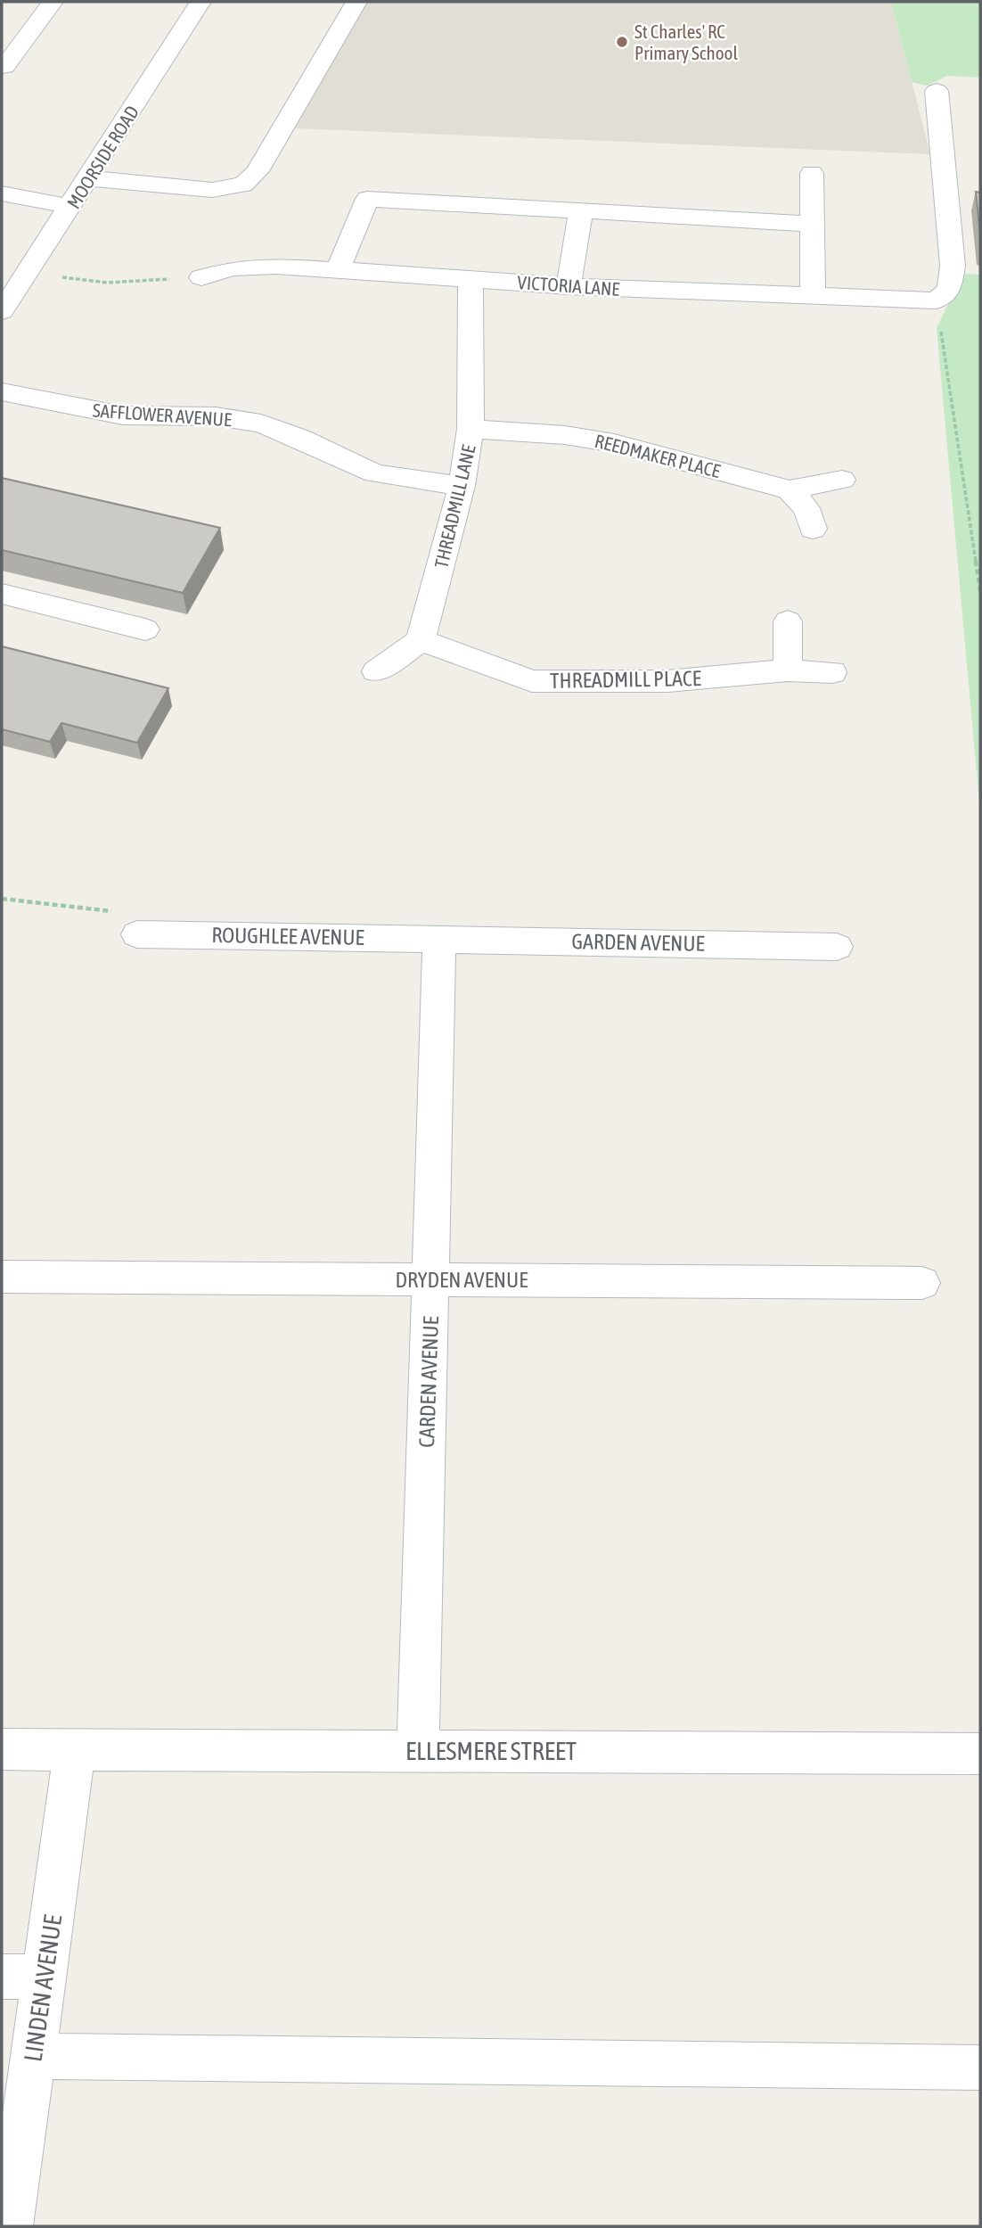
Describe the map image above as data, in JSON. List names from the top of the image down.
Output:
{
  "streets": {
    "street": [
      "MOORSIDE ROAD",
      "VICTORIA LANE",
      "SAFFLOWER AVENUE",
      "REEDMAKER PLACE",
      "THREADMILL LANE",
      "THREADMILL PLACE",
      "ROUGHLEE AVENUE",
      "GARDEN AVENUE",
      "DRYDEN AVENUE",
      "CARDEN AVENUE",
      "ELLESMERE STREET",
      "LINDEN AVENUE"
    ]
  },
  "crossings": [
    ["VICTORIA LANE", "THREADMILL LANE"],
    ["SAFFLOWER AVENUE", "THREADMILL LANE"],
    ["REEDMAKER PLACE", "THREADMILL LANE"],
    ["THREADMILL LANE", "THREADMILL PLACE"],
    ["ROUGHLEE AVENUE", "GARDEN AVENUE"],
    ["ROUGHLEE AVENUE", "CARDEN AVENUE"],
    ["GARDEN AVENUE", "CARDEN AVENUE"],
    ["DRYDEN AVENUE", "CARDEN AVENUE"],
    ["CARDEN AVENUE", "ELLESMERE STREET"],
    ["ELLESMERE STREET", "LINDEN AVENUE"]
  ],
  "places": ["St Charles' RC Primary School"]
}
